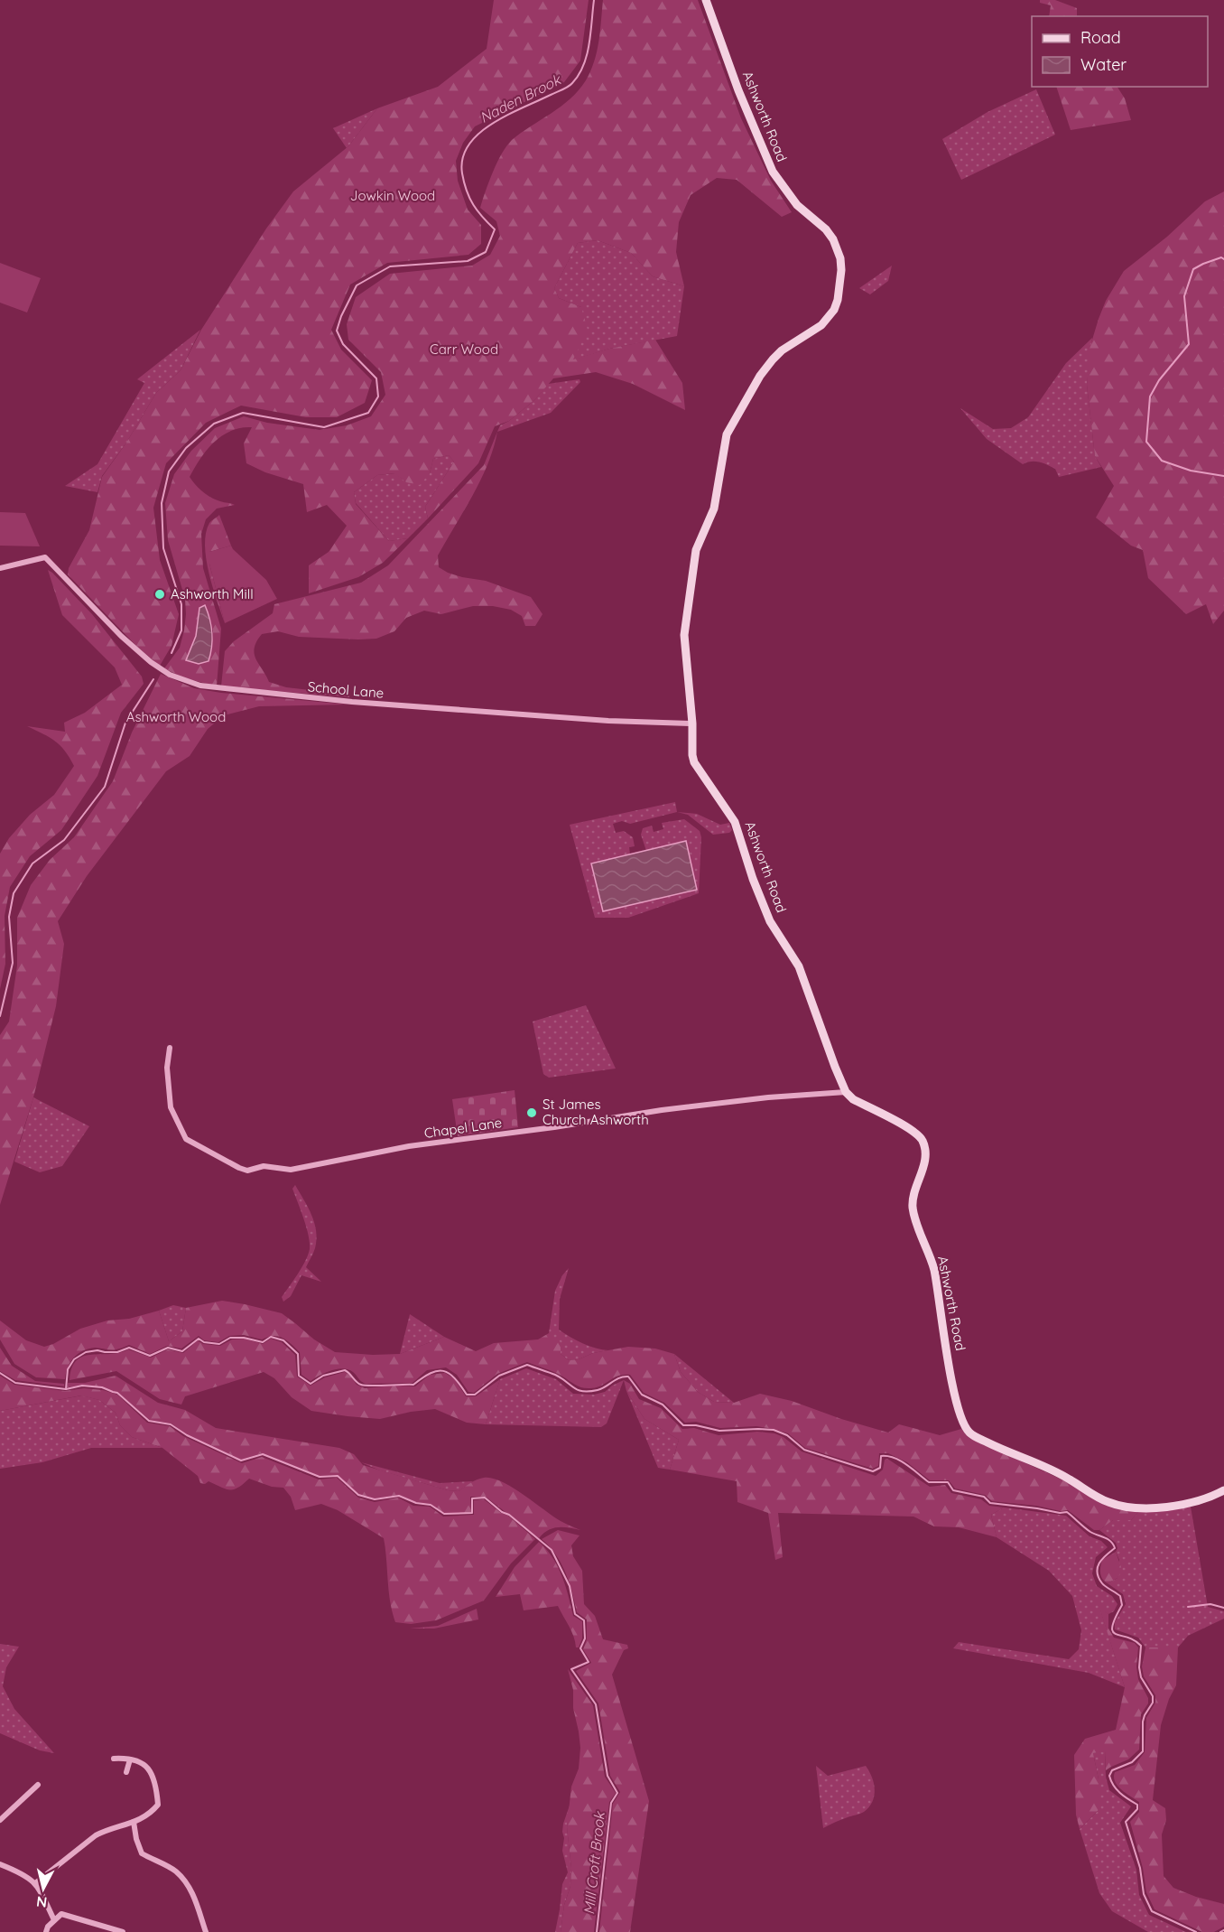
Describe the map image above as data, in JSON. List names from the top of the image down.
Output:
{
  "streets": {
    "street": ["Ashworth Road", "School Lane", "Chapel Lane"]
  },
  "crossings": [
    ["Ashworth Road", "School Lane"],
    ["Ashworth Road", "Chapel Lane"]
  ],
  "water": ["Naden Brook", "Mill Croft Brook"],
  "parks": ["Jowkin Wood", "Carr Wood", "Ashworth Wood"],
  "places": ["Ashworth Mill", "St James Church Ashworth"],
  "legend": ["Road", "Water"],
  "north": "bottom"
}
